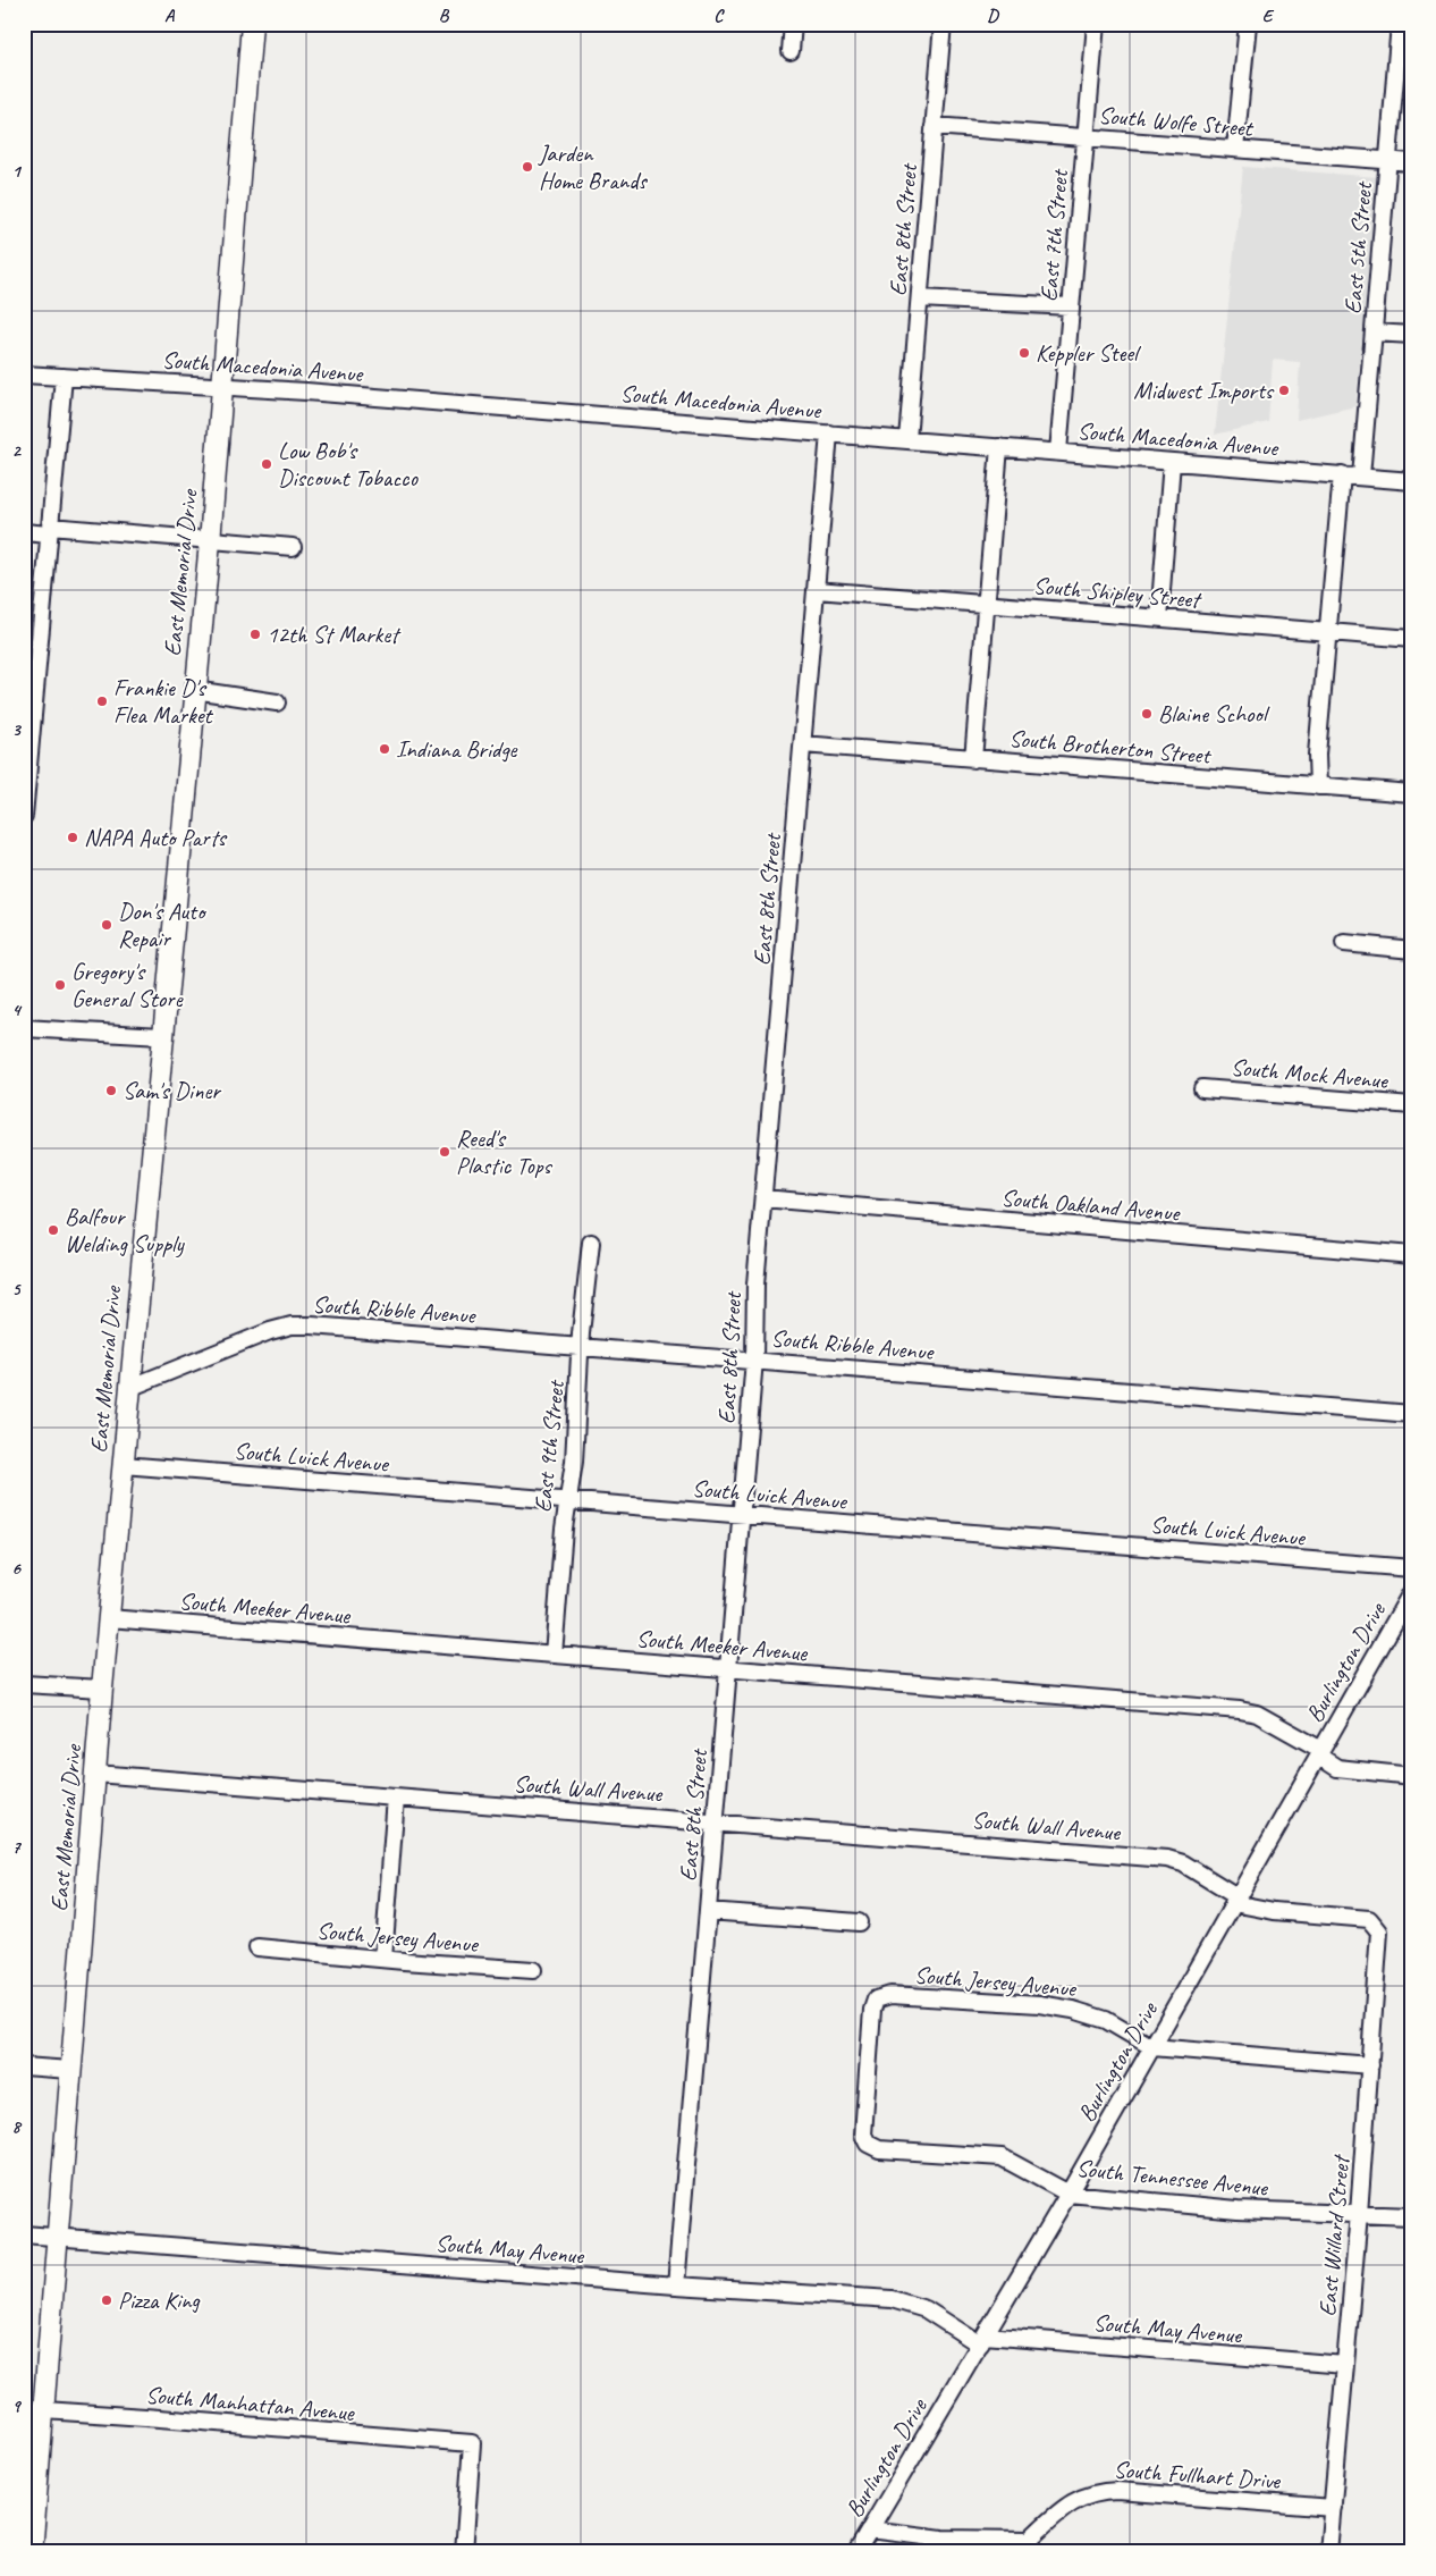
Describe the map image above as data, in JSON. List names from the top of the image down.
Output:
{
  "streets": {
    "main road": ["East Memorial Drive"],
    "street": [
      "South Wolfe Street",
      "East 8th Street",
      "East 7th Street",
      "East 5th Street",
      "South Macedonia Avenue",
      "South Shipley Street",
      "South Brotherton Street",
      "South Mock Avenue",
      "South Oakland Avenue",
      "South Ribble Avenue",
      "East 9th Street",
      "South Luick Avenue",
      "South Meeker Avenue",
      "Burlington Drive",
      "South Wall Avenue",
      "South Jersey Avenue",
      "South Tennessee Avenue",
      "East Willard Street",
      "South May Avenue",
      "South Manhattan Avenue",
      "South Fullhart Drive"
    ]
  },
  "crossings": [
    ["South Wolfe Street", "East 8th Street"],
    ["South Wolfe Street", "East 7th Street"],
    ["South Wolfe Street", "East 5th Street"],
    ["East 8th Street", "South Macedonia Avenue"],
    ["East 8th Street", "South Shipley Street"],
    ["East 8th Street", "South Brotherton Street"],
    ["East 8th Street", "South Oakland Avenue"],
    ["East 8th Street", "South Ribble Avenue"],
    ["East 8th Street", "South Luick Avenue"],
    ["East 8th Street", "South Meeker Avenue"],
    ["East 8th Street", "South Wall Avenue"],
    ["East 8th Street", "South May Avenue"],
    ["East 7th Street", "South Macedonia Avenue"],
    ["East 5th Street", "South Macedonia Avenue"],
    ["South Macedonia Avenue", "East Memorial Drive"],
    ["East Memorial Drive", "South Ribble Avenue"],
    ["East Memorial Drive", "South Luick Avenue"],
    ["East Memorial Drive", "South Meeker Avenue"],
    ["East Memorial Drive", "South Wall Avenue"],
    ["East Memorial Drive", "South May Avenue"],
    ["East Memorial Drive", "South Manhattan Avenue"],
    ["South Ribble Avenue", "East 9th Street"],
    ["East 9th Street", "South Luick Avenue"],
    ["East 9th Street", "South Meeker Avenue"],
    ["South Meeker Avenue", "Burlington Drive"],
    ["Burlington Drive", "South Wall Avenue"],
    ["Burlington Drive", "South Jersey Avenue"],
    ["Burlington Drive", "South Tennessee Avenue"],
    ["Burlington Drive", "South May Avenue"],
    ["Burlington Drive", "South Fullhart Drive"],
    ["South Wall Avenue", "East Willard Street"],
    ["South Jersey Avenue", "South Tennessee Avenue"],
    ["South Jersey Avenue", "East Willard Street"],
    ["South Tennessee Avenue", "East Willard Street"],
    ["East Willard Street", "South May Avenue"],
    ["East Willard Street", "South Fullhart Drive"]
  ],
  "places": [
    "Jarden Home Brands",
    "Keppler Steel",
    "Midwest Imports",
    "Low Bob's Discount Tobacco",
    "12th St Market",
    "Frankie D's Flea Market",
    "Blaine School",
    "Indiana Bridge",
    "NAPA Auto Parts",
    "Don's Auto Repair",
    "Gregory's General Store",
    "Sam's Diner",
    "Reed's Plastic Tops",
    "Balfour Welding Supply",
    "Pizza King"
  ],
  "grid": {
    "columns": [
      "A",
      "B",
      "C",
      "D",
      "E"
    ],
    "rows": [
      "1",
      "2",
      "3",
      "4",
      "5",
      "6",
      "7",
      "8",
      "9"
    ]
  }
}
